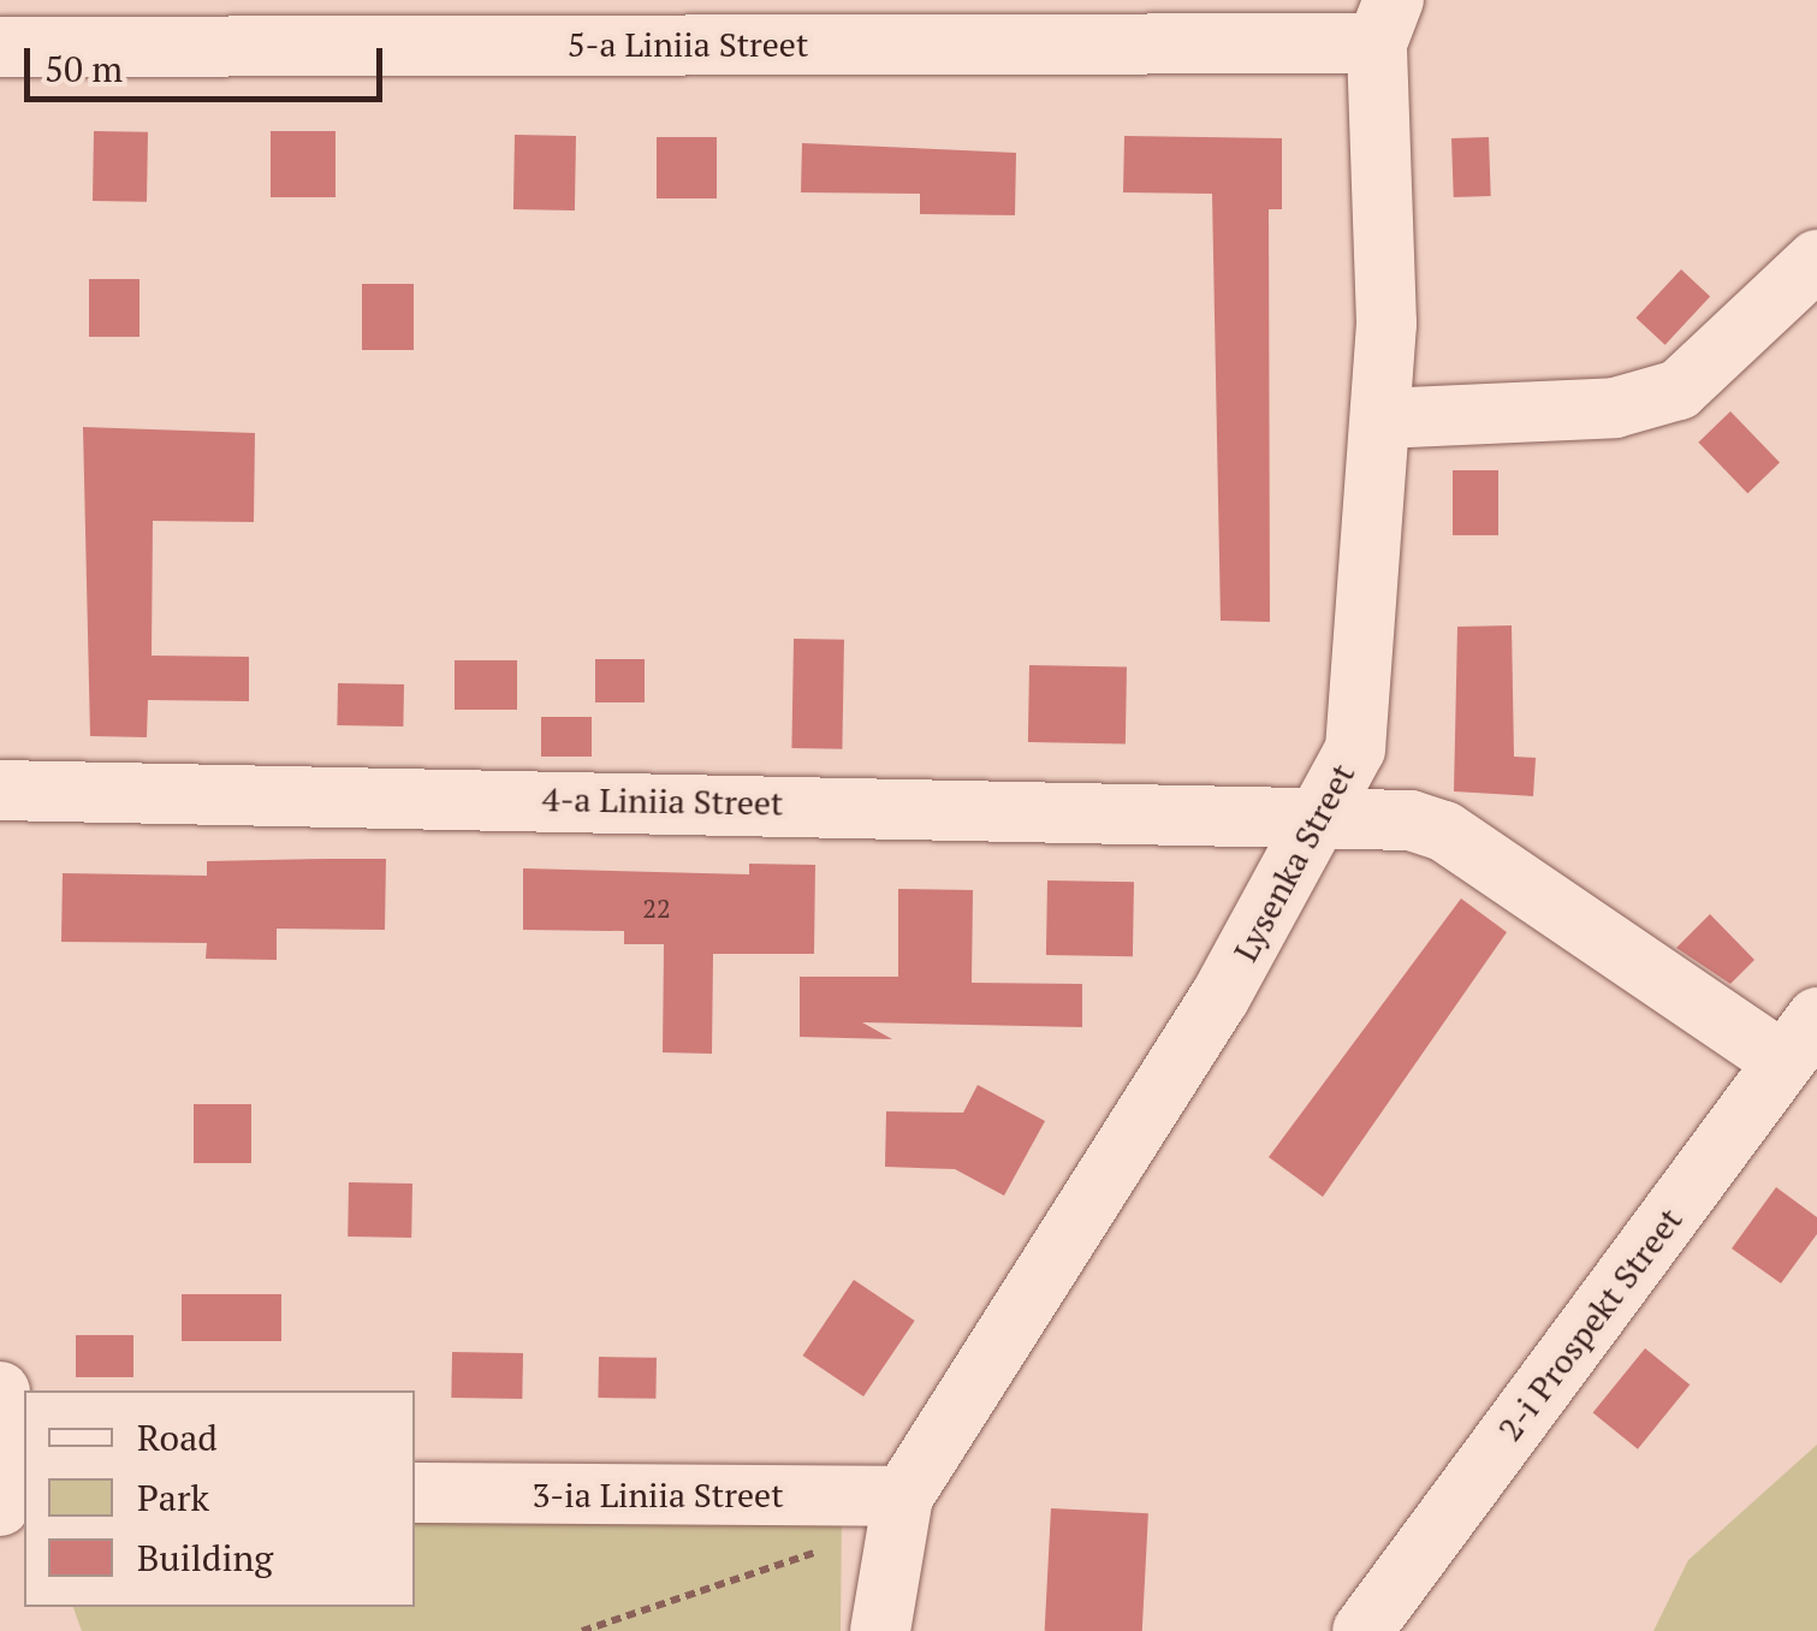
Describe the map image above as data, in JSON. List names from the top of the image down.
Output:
{
  "streets": {
    "street": [
      "5-a Liniia Street",
      "4-a Liniia Street",
      "Lysenka Street",
      "2-i Prospekt Street",
      "3-ia Liniia Street"
    ]
  },
  "crossings": [
    ["5-a Liniia Street", "Lysenka Street"],
    ["4-a Liniia Street", "Lysenka Street"],
    ["4-a Liniia Street", "2-i Prospekt Street"],
    ["Lysenka Street", "3-ia Liniia Street"]
  ],
  "house_numbers": ["22"],
  "legend": ["Road", "Park", "Building"],
  "scale_bar": "50 m"
}
